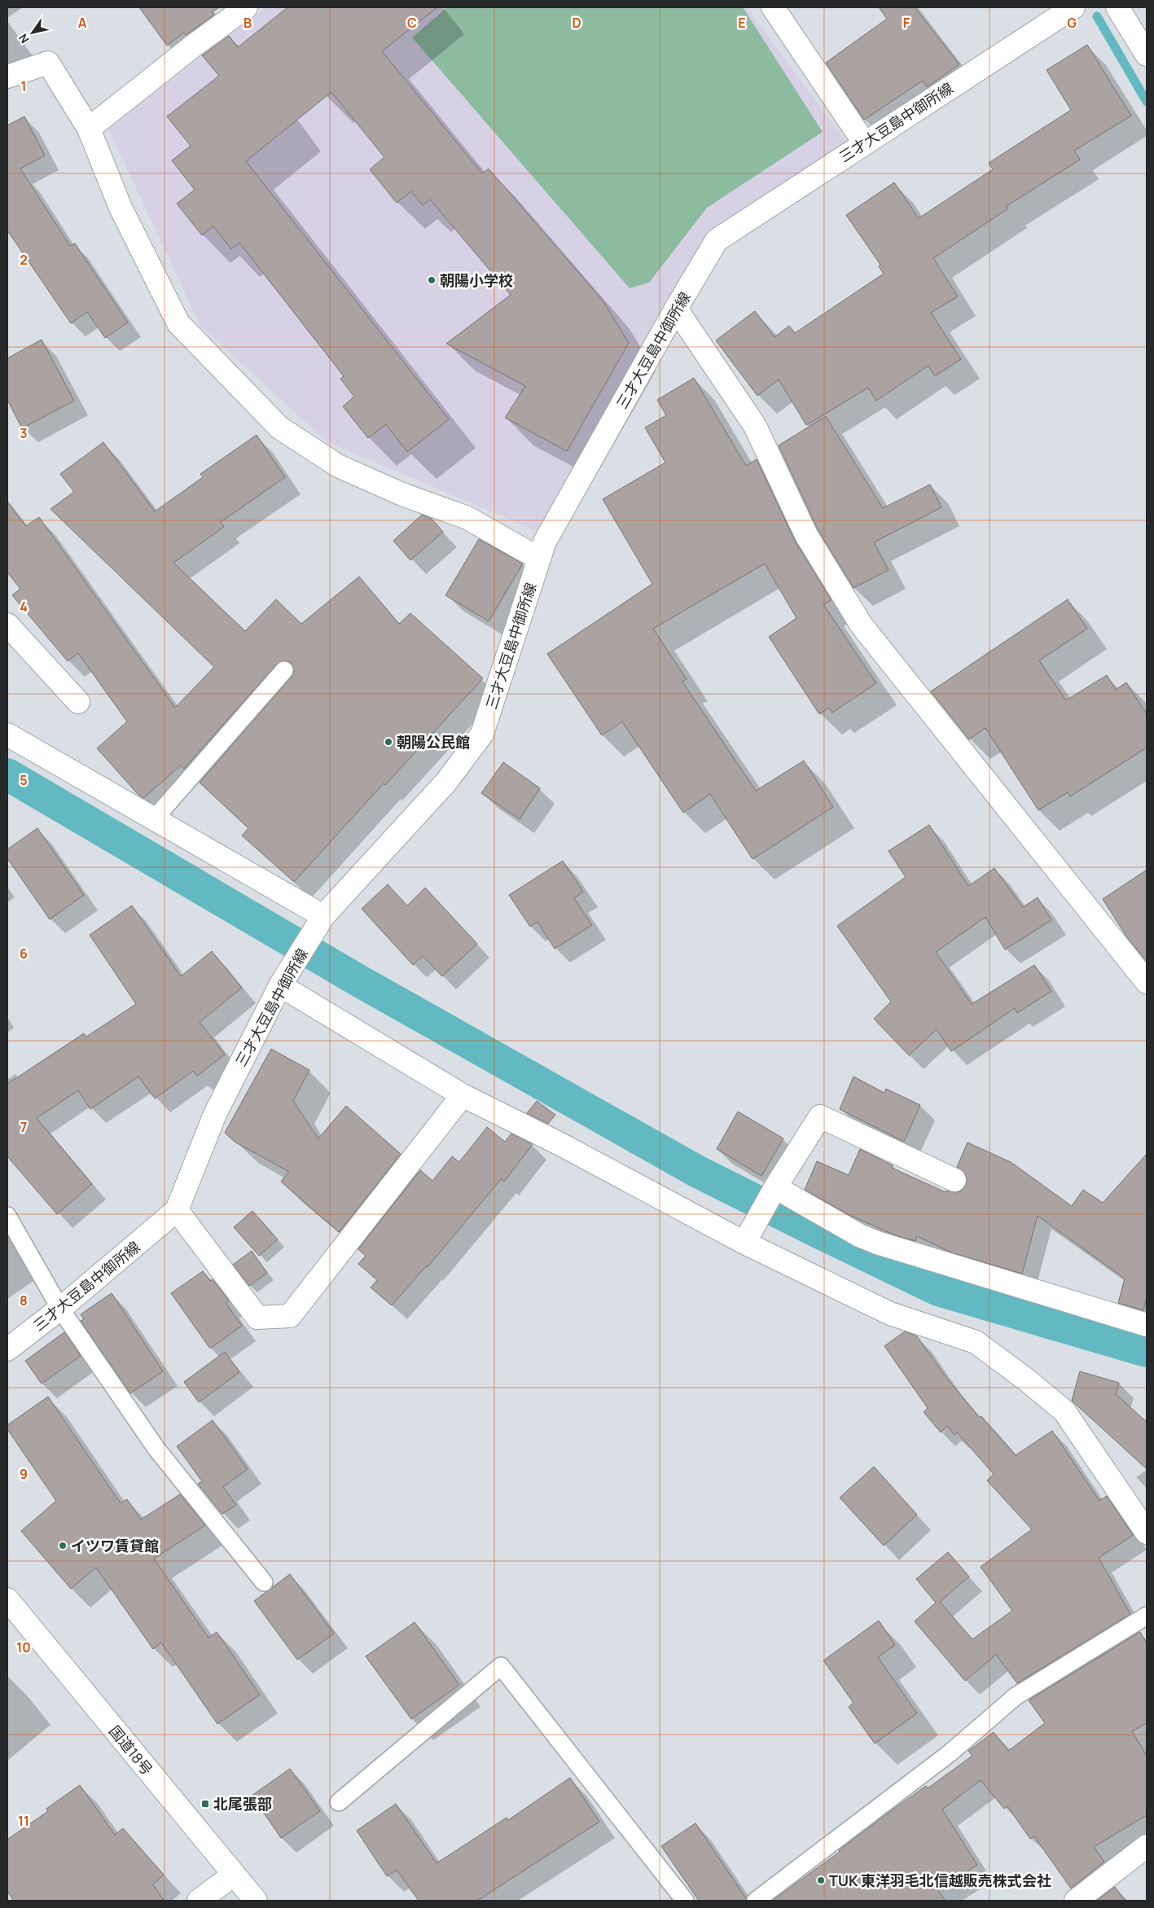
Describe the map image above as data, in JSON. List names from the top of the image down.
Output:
{
  "streets": {
    "main road": ["三才大豆島中御所線", "国道18号"]
  },
  "places": {
    "other": [
      "朝陽小学校",
      "朝陽公民館",
      "イツワ賃貸館",
      "TUK 東洋羽毛北信越販売株式会社"
    ],
    "transit": ["北尾張部"]
  },
  "north": "bottom left",
  "grid": {
    "columns": [
      "A",
      "B",
      "C",
      "D",
      "E",
      "F",
      "G"
    ],
    "rows": [
      "1",
      "2",
      "3",
      "4",
      "5",
      "6",
      "7",
      "8",
      "9",
      "10",
      "11"
    ]
  }
}
